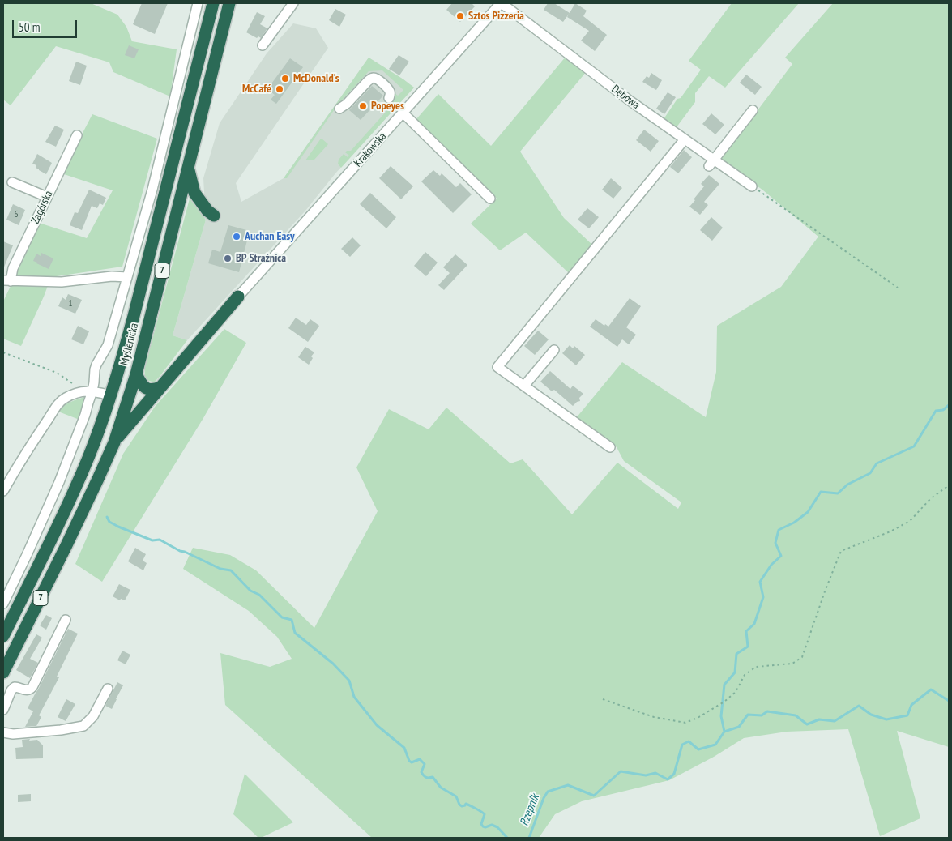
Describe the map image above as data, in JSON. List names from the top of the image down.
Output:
{
  "streets": {
    "highway": ["7", "Myślenicka"],
    "street": ["Dębowa", "Krakowska", "Zagórska"]
  },
  "crossings": [
    ["Dębowa", "Krakowska"]
  ],
  "water": ["Rzepnik"],
  "places": [
    "Sztos Pizzeria",
    "McDonald's",
    "McCafé",
    "Popeyes",
    "Auchan Easy",
    "BP Strażnica"
  ],
  "house_numbers": ["6", "1"],
  "scale_bar": "50 m"
}
